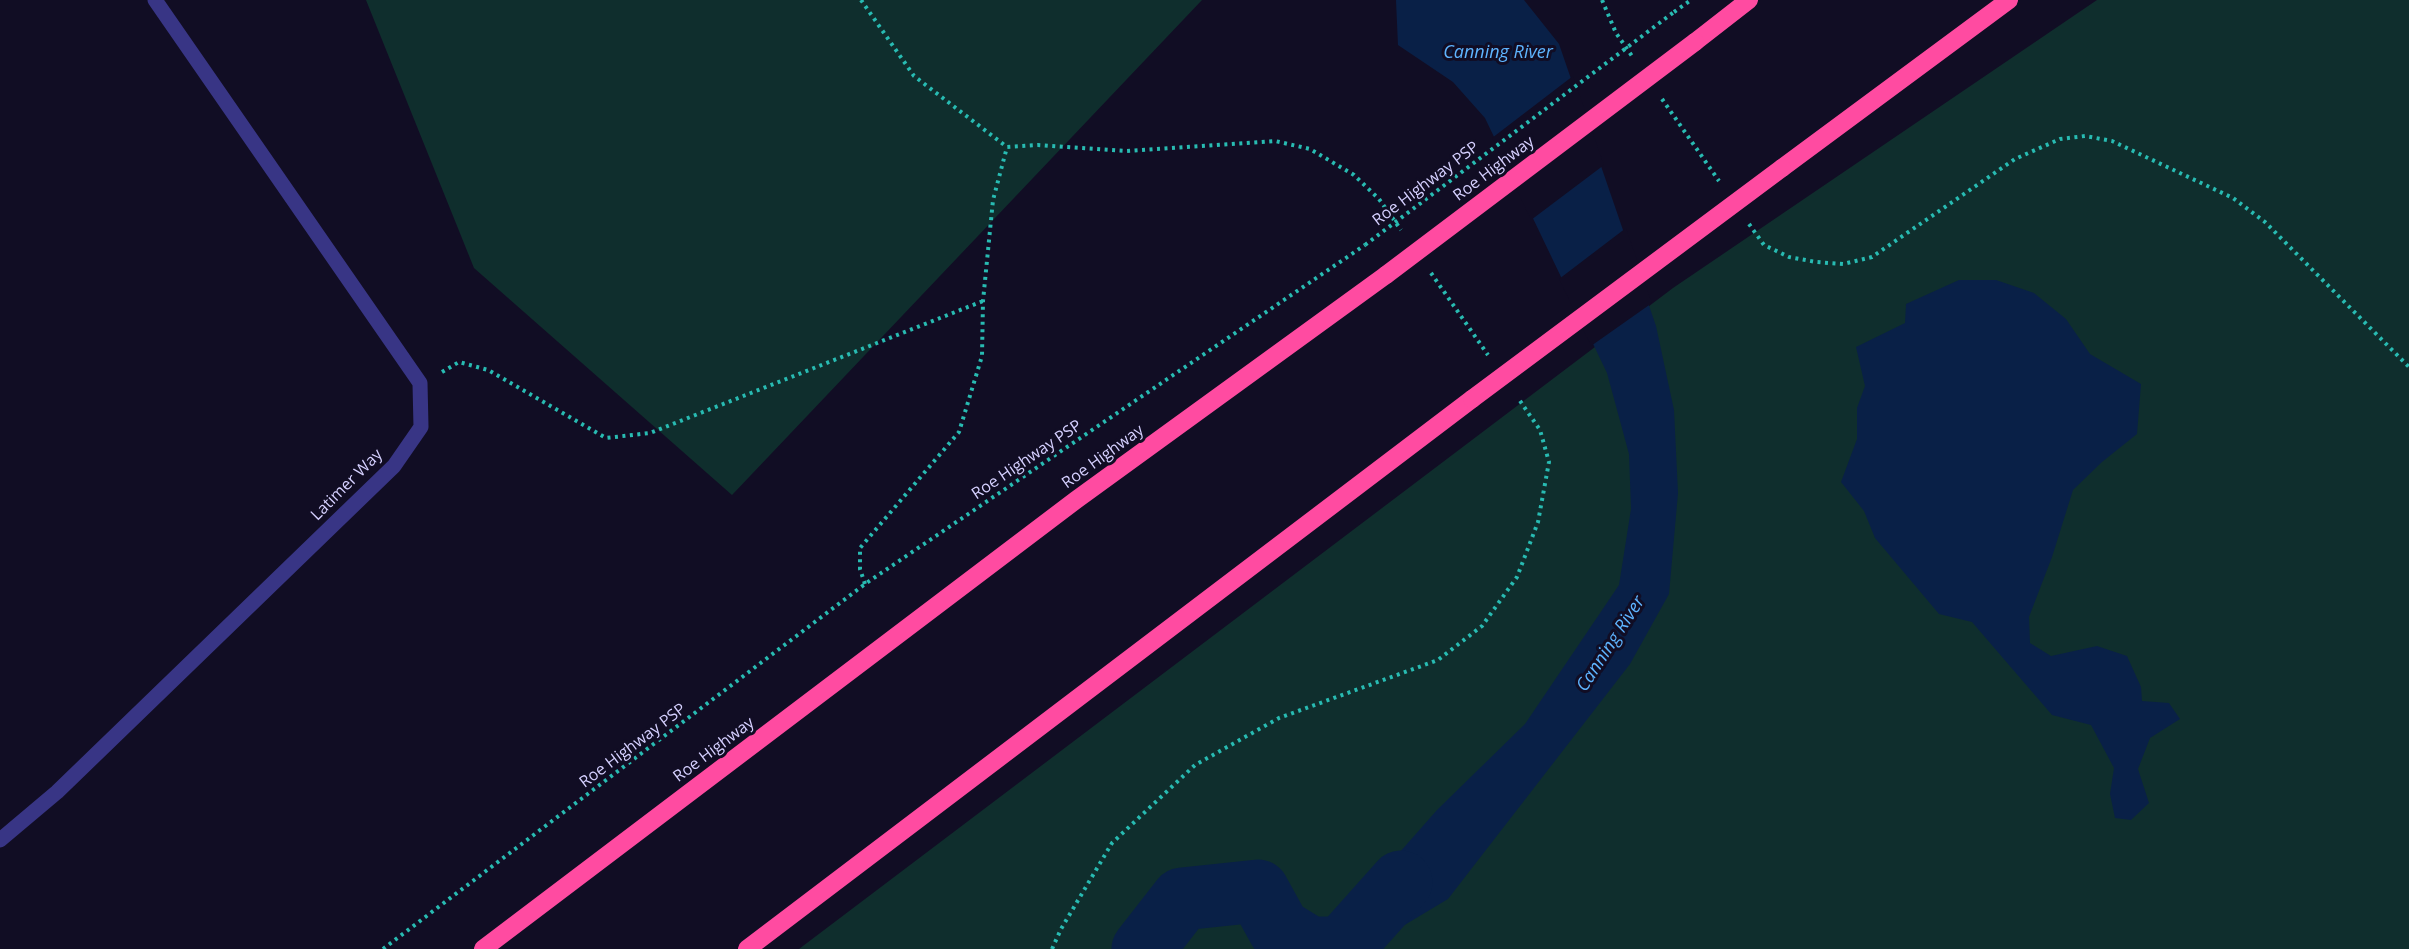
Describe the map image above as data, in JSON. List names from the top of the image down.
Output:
{
  "streets": {
    "highway": ["Roe Highway"],
    "street": ["Latimer Way"],
    "path": ["Roe Highway PSP"]
  },
  "water": ["Canning River"]
}
